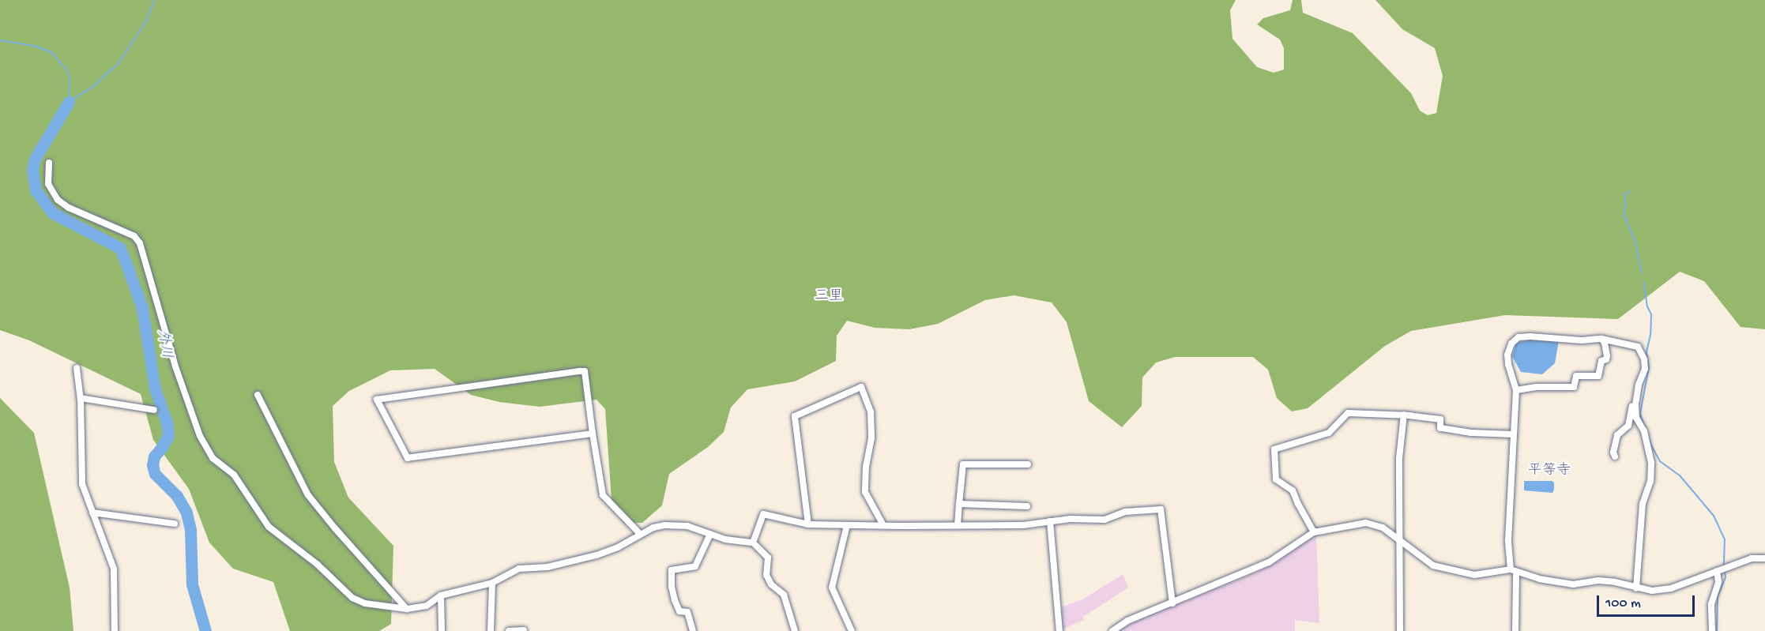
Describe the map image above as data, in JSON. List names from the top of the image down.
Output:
{
  "districts": ["三里", "平等寺"],
  "water": ["外川"],
  "scale_bar": "100 m"
}
